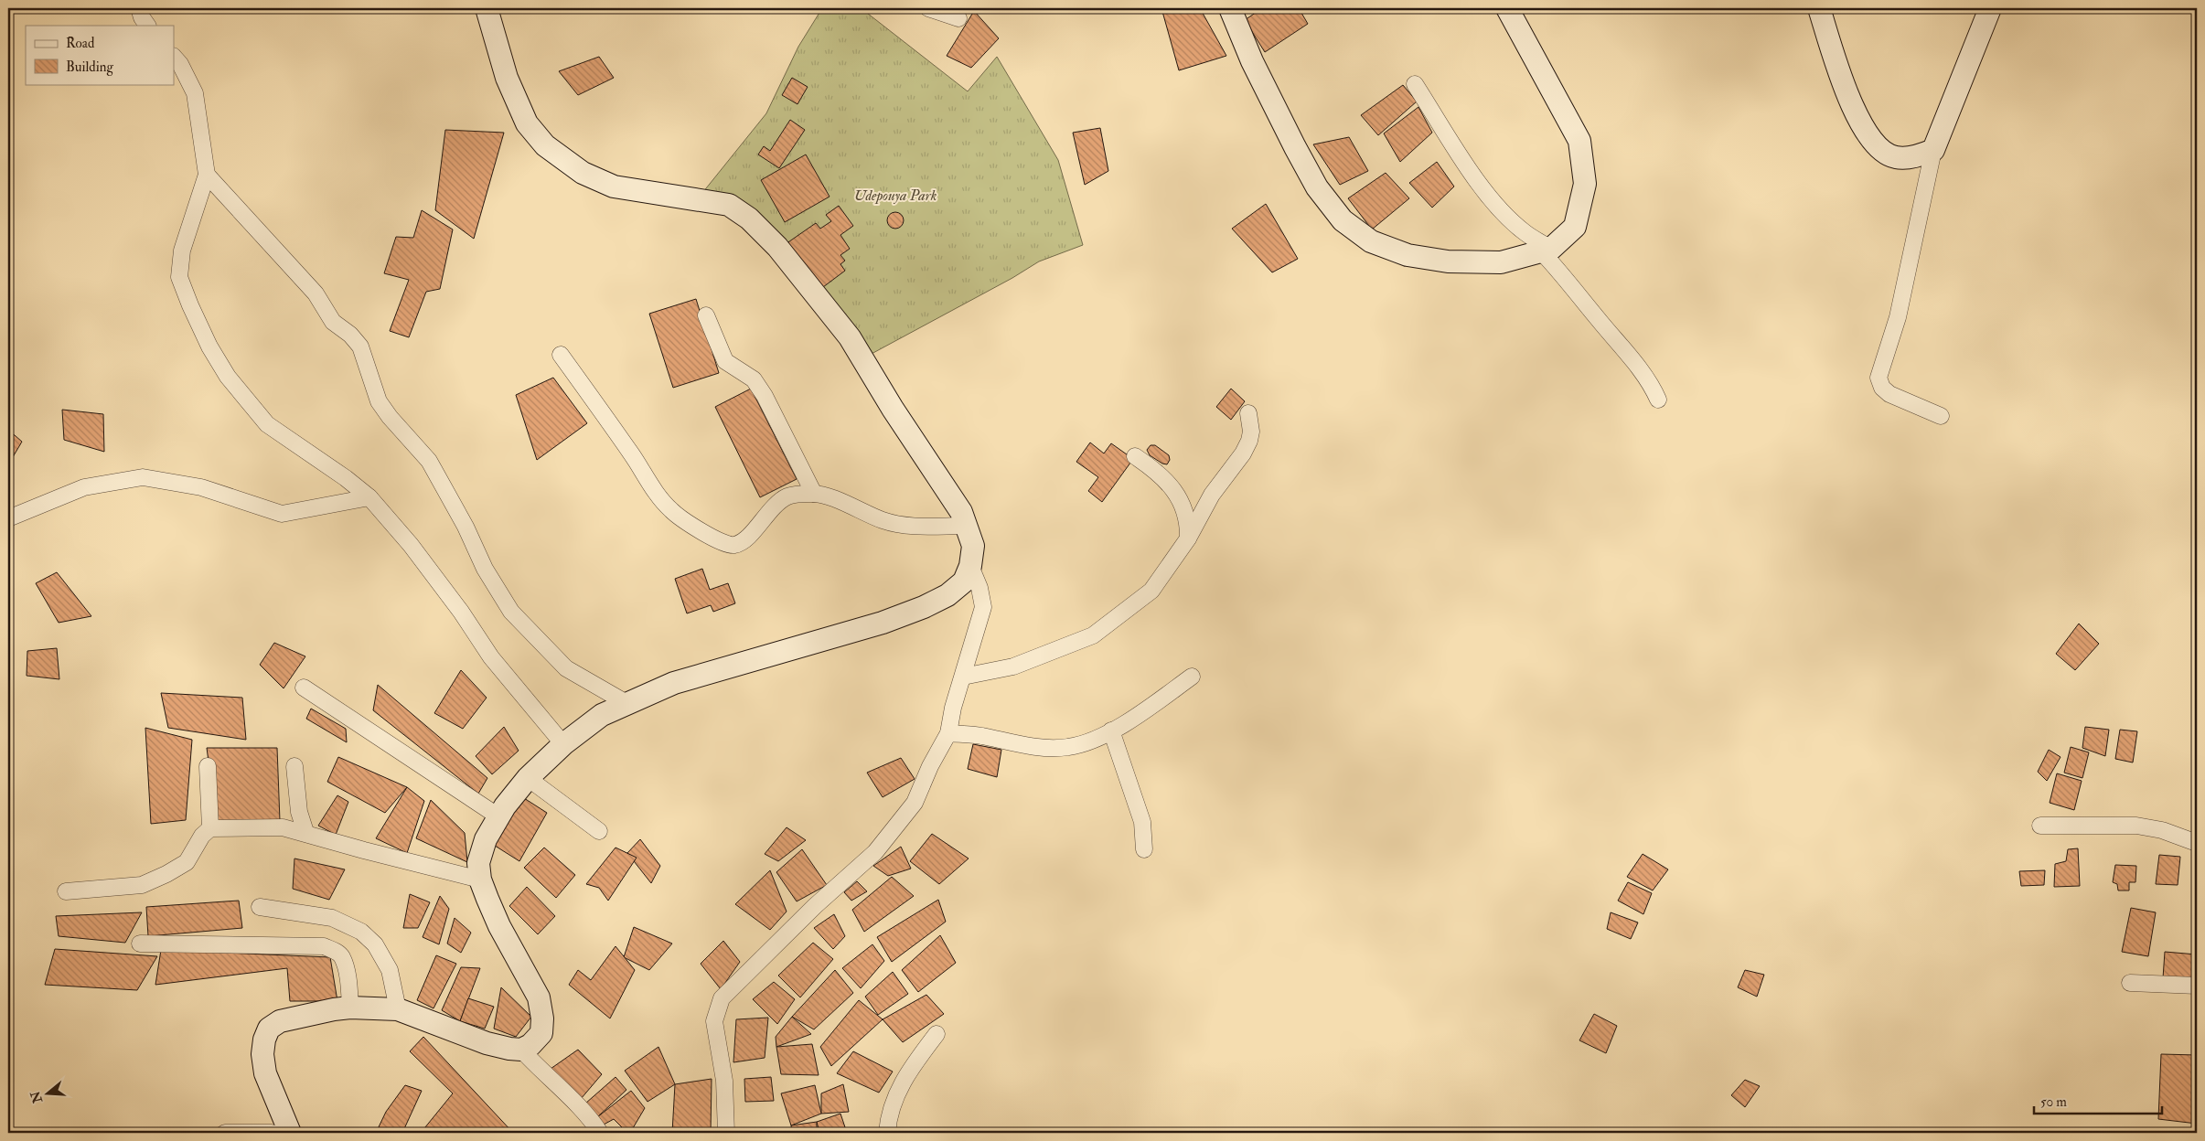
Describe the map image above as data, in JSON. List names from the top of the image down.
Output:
{
  "parks": ["Udepouya Park"],
  "legend": ["Road", "Building"],
  "scale_bar": "50 m",
  "north": "left"
}
